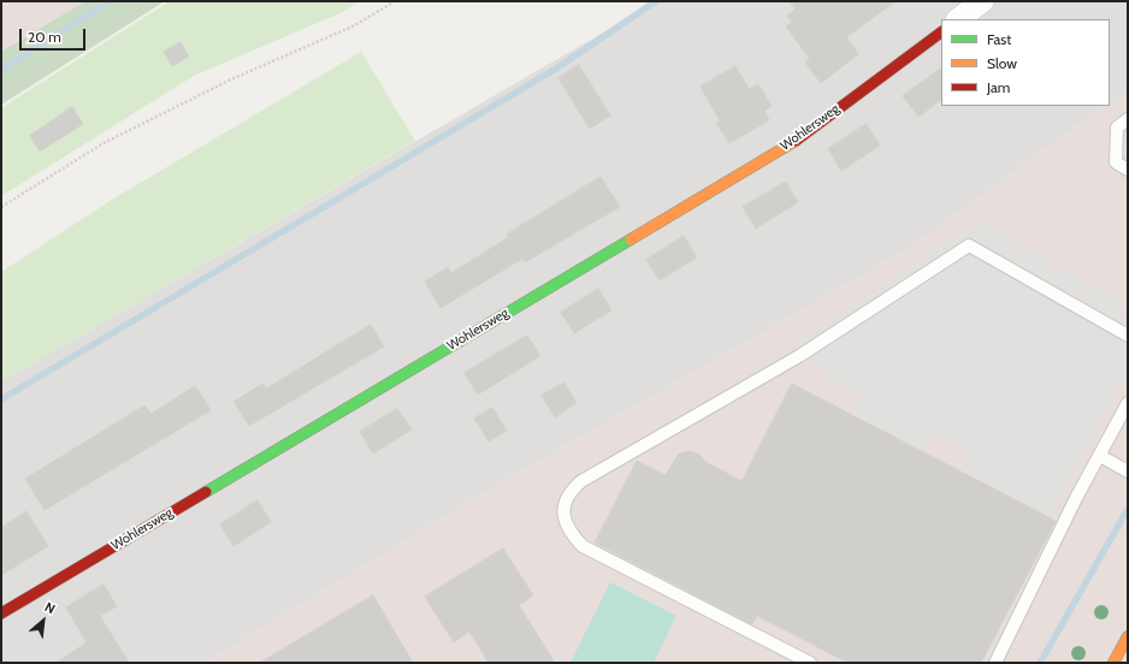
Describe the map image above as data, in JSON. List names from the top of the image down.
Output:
{
  "streets": {
    "street": ["Wohlersweg"]
  },
  "legend": ["Fast", "Slow", "Jam"],
  "scale_bar": "20 m",
  "north": "top right"
}
